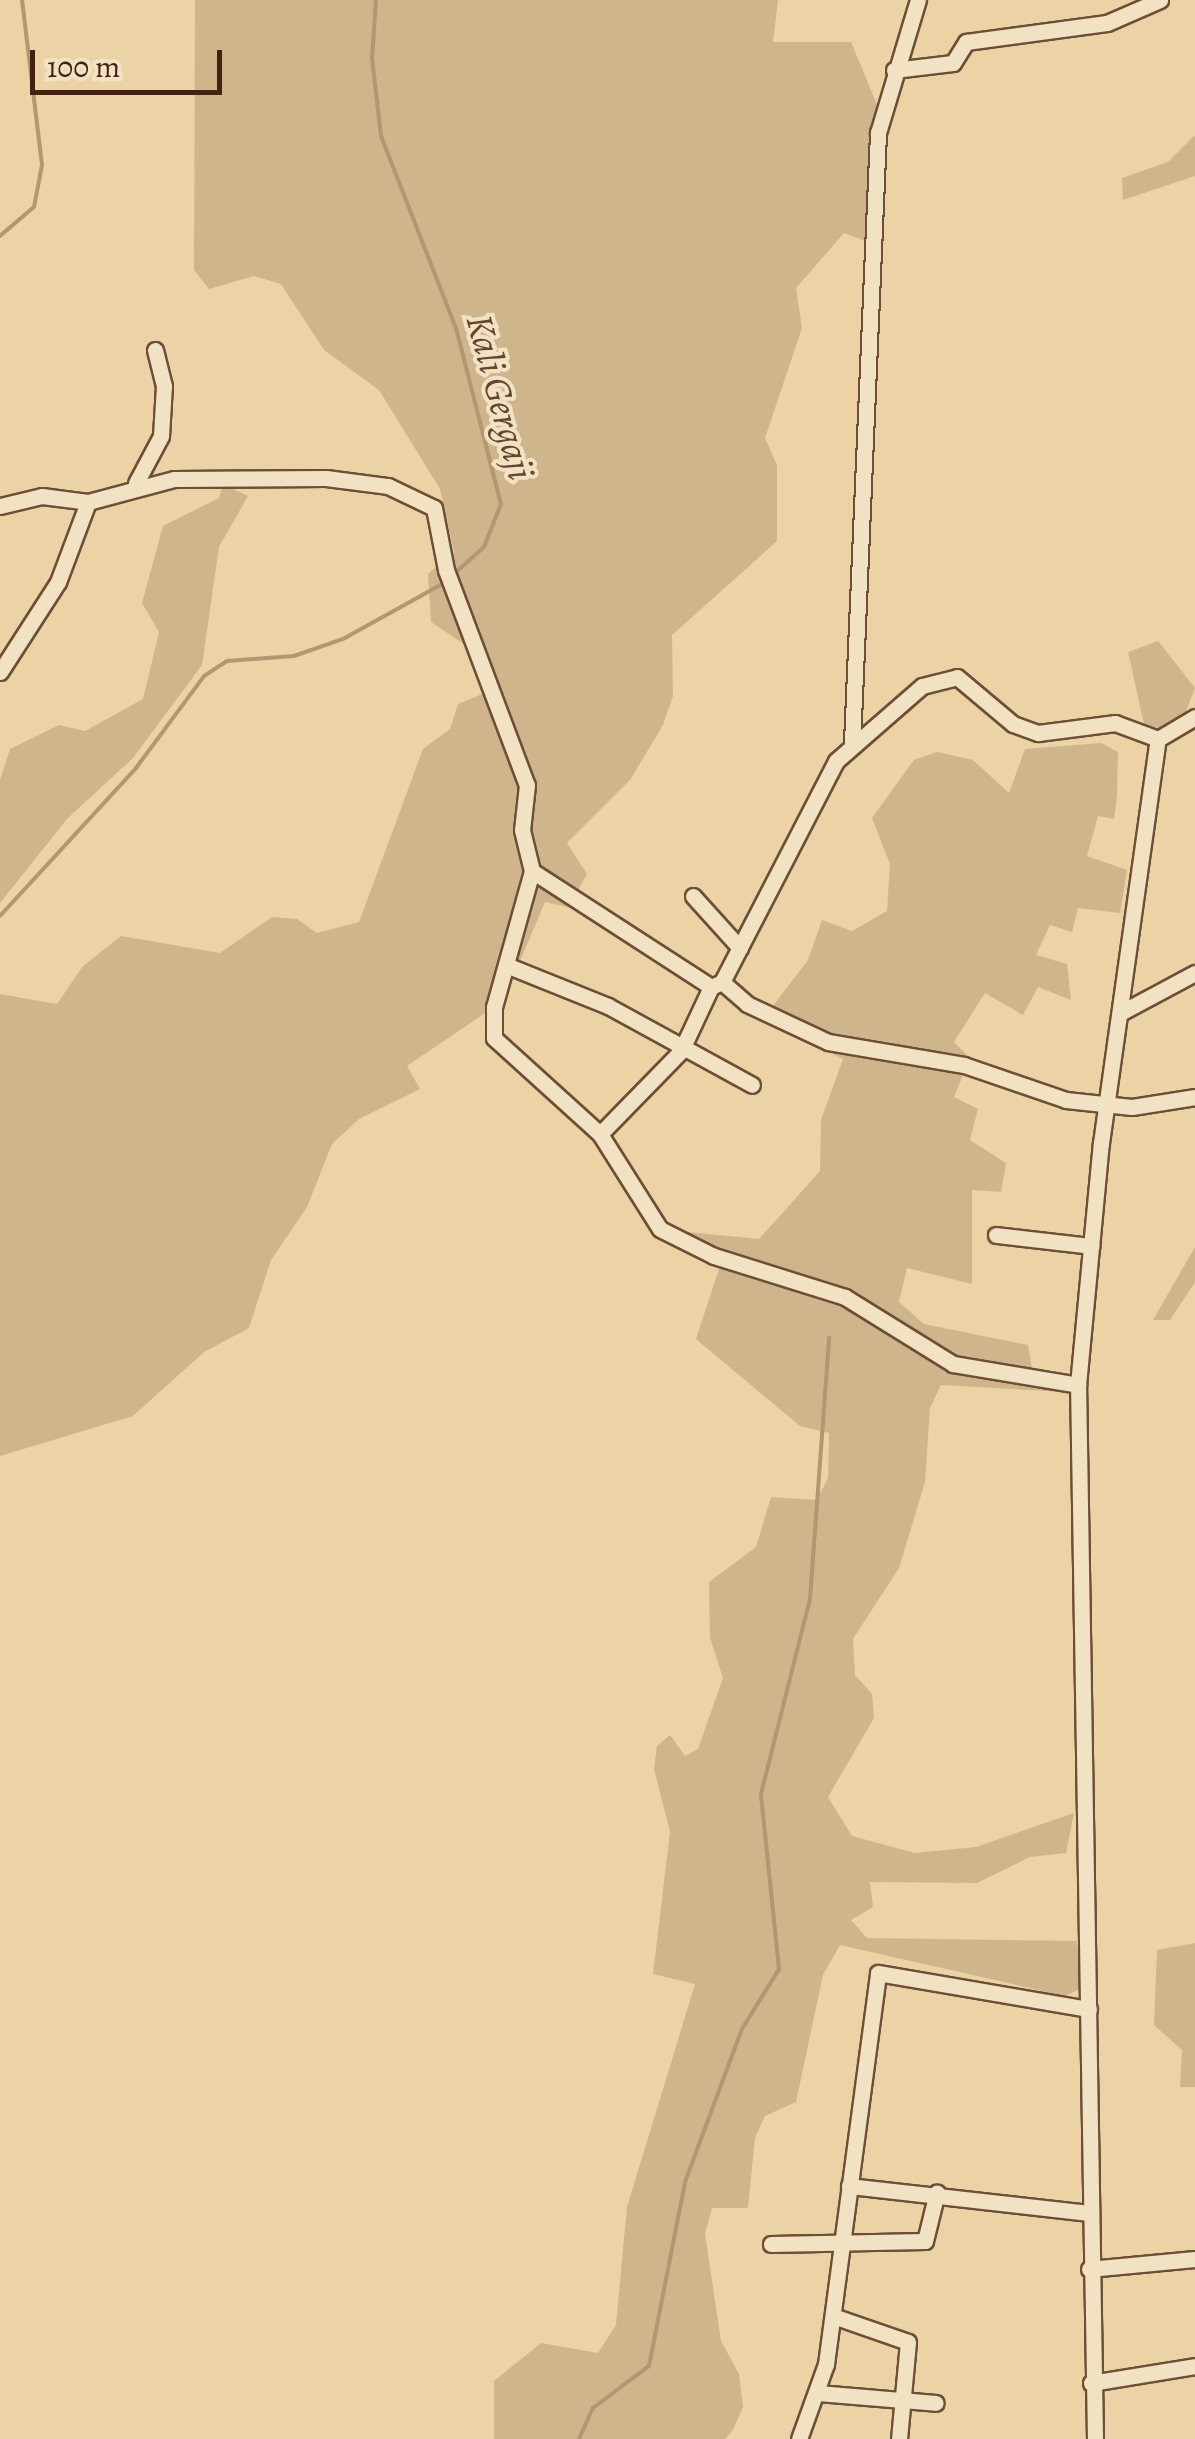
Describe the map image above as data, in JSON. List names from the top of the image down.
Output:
{
  "water": ["Kali Gergaji"],
  "scale_bar": "100 m"
}
